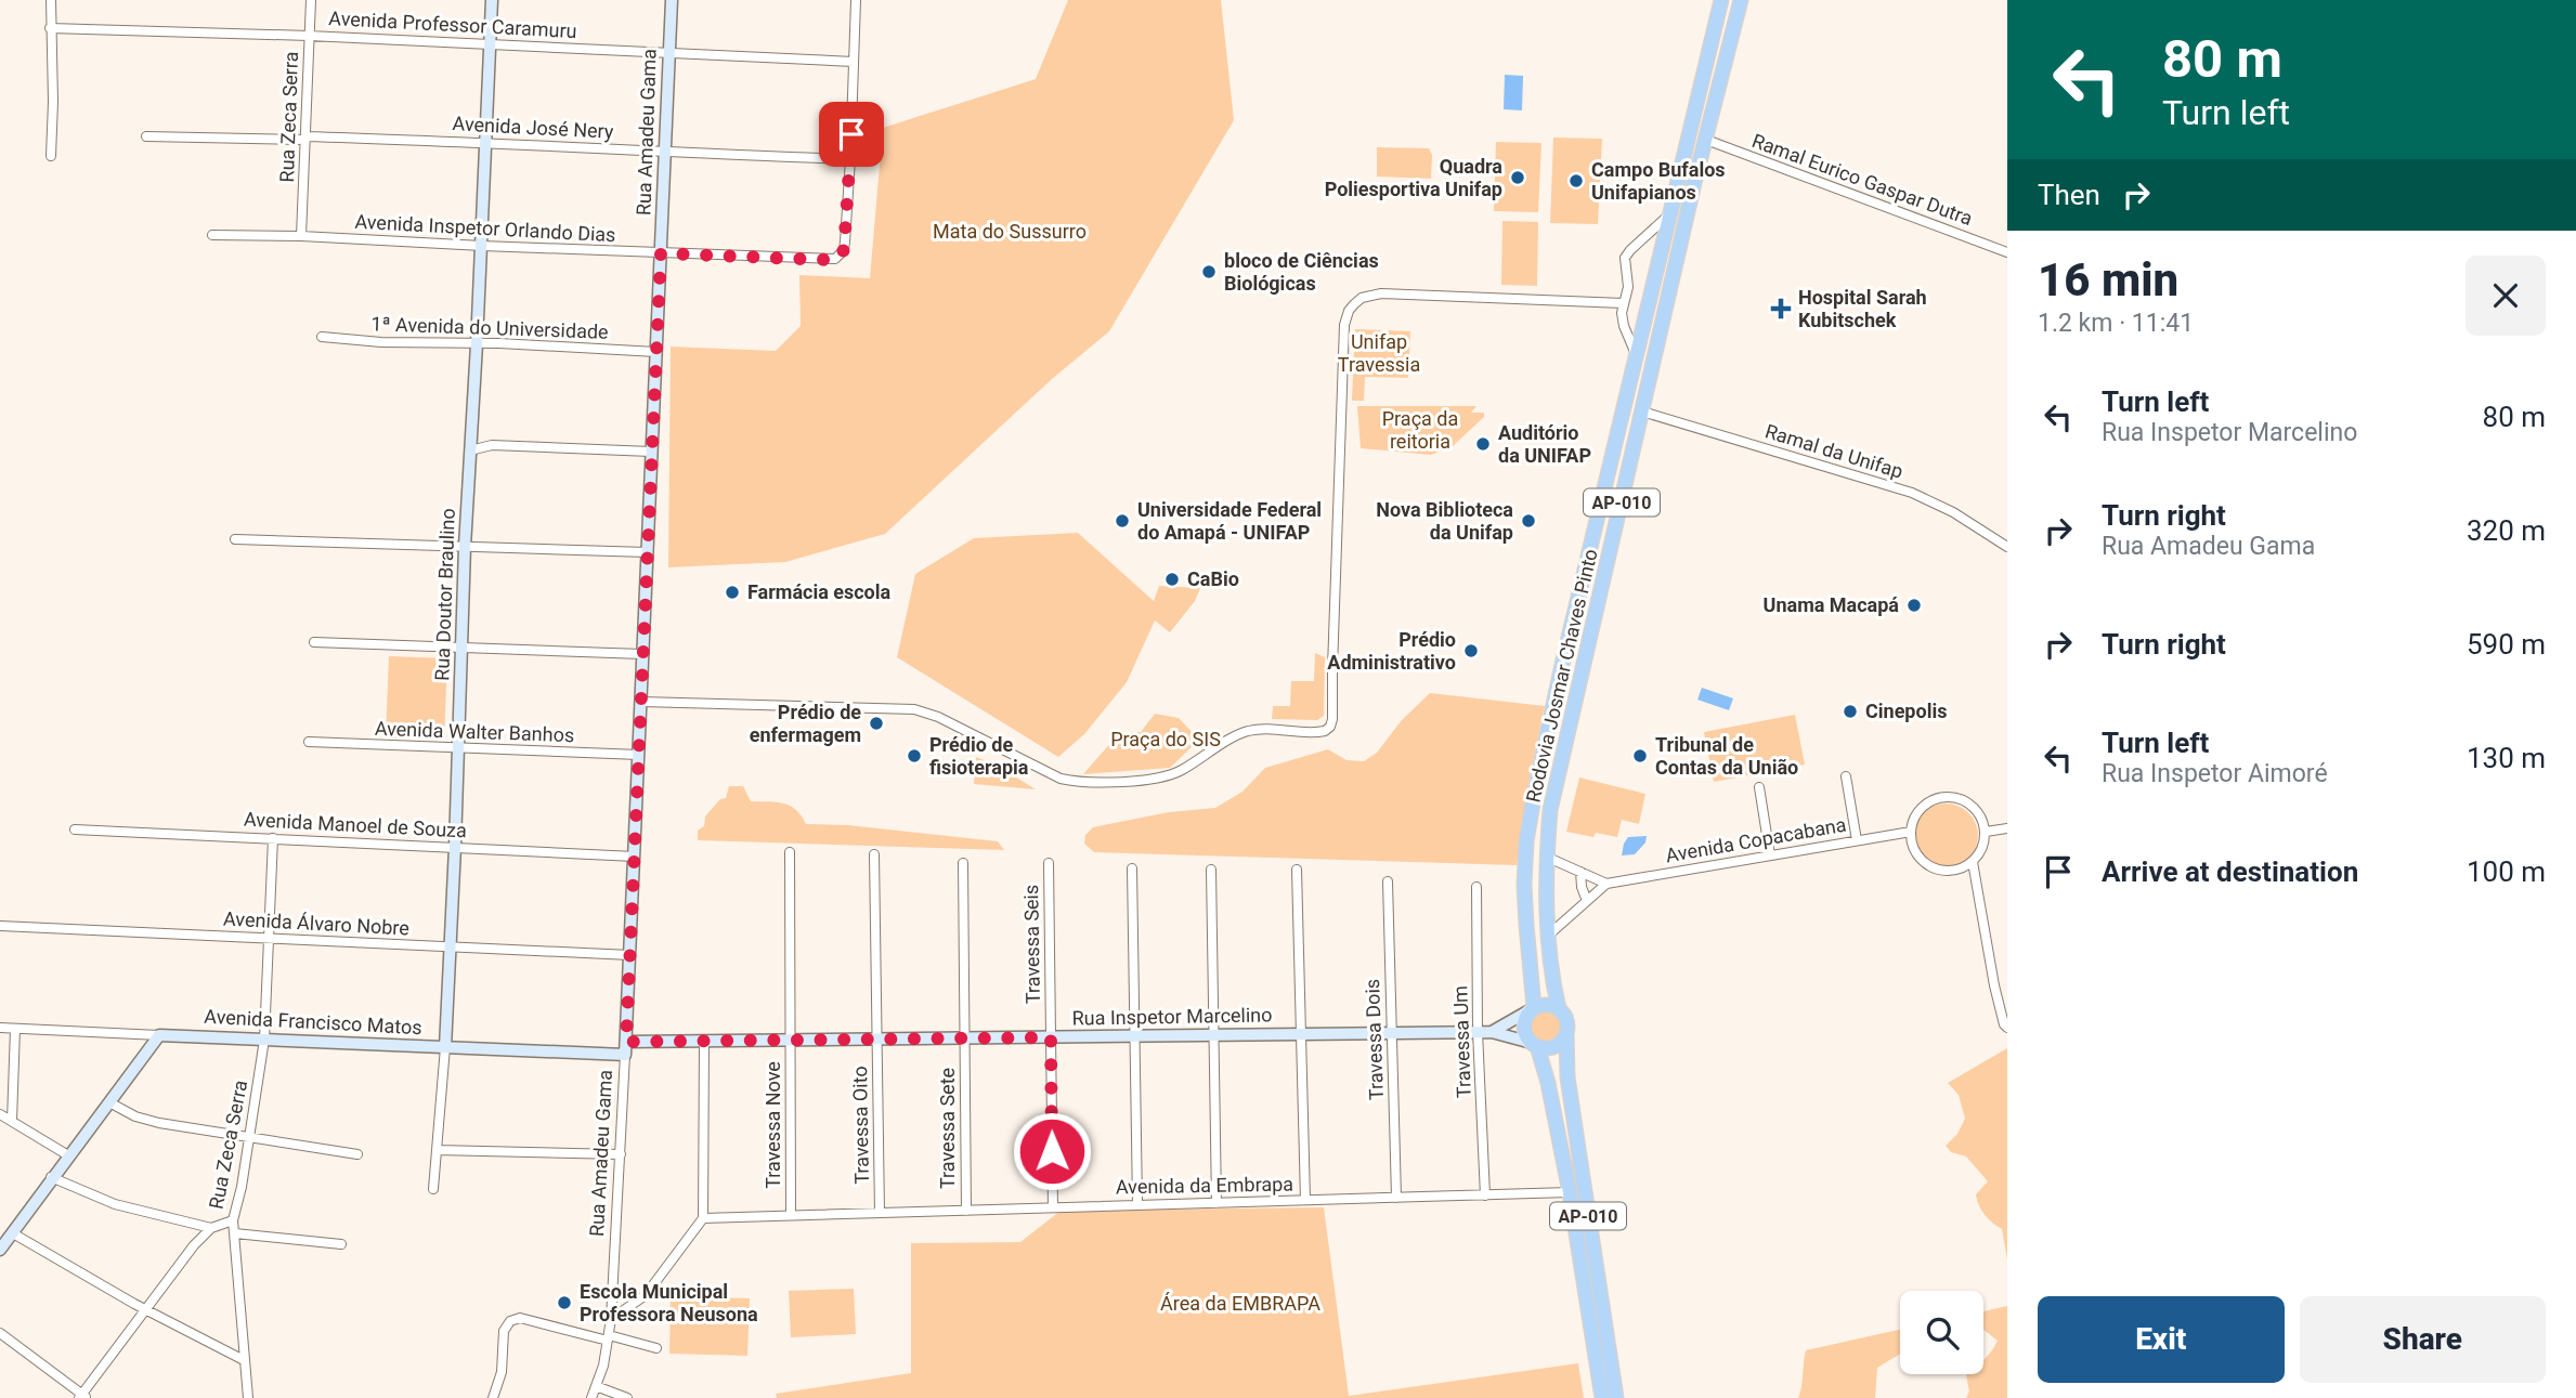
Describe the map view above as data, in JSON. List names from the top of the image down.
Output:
{
  "streets": {
    "main road": ["AP-010", "Rodovia Josmar Chaves Pinto"],
    "street": [
      "Avenida Professor Caramuru",
      "Rua Zeca Serra",
      "Avenida José Nery",
      "Rua Amadeu Gama",
      "Ramal Eurico Gaspar Dutra",
      "Avenida Inspetor Orlando Dias",
      "1ª Avenida do Universidade",
      "Ramal da Unifap",
      "Rua Doutor Braulino",
      "Avenida Walter Banhos",
      "Avenida Manoel de Souza",
      "Avenida Copacabana",
      "Avenida Álvaro Nobre",
      "Travessa Seis",
      "Rua Inspetor Marcelino",
      "Avenida Francisco Matos",
      "Travessa Dois",
      "Travessa Um",
      "Travessa Nove",
      "Travessa Oito",
      "Travessa Sete",
      "Avenida da Embrapa"
    ]
  },
  "crossings": [
    ["Avenida Professor Caramuru", "Rua Zeca Serra"],
    ["Avenida Professor Caramuru", "Rua Amadeu Gama"],
    ["Avenida Professor Caramuru", "Rua Doutor Braulino"],
    ["Rua Zeca Serra", "Avenida José Nery"],
    ["Rua Zeca Serra", "Avenida Inspetor Orlando Dias"],
    ["Rua Zeca Serra", "Avenida Manoel de Souza"],
    ["Rua Zeca Serra", "Avenida Álvaro Nobre"],
    ["Rua Zeca Serra", "Avenida Francisco Matos"],
    ["Avenida José Nery", "Rua Amadeu Gama"],
    ["Avenida José Nery", "Avenida Inspetor Orlando Dias"],
    ["Avenida José Nery", "Rua Doutor Braulino"],
    ["Rua Amadeu Gama", "Avenida Inspetor Orlando Dias"],
    ["Rua Amadeu Gama", "1ª Avenida do Universidade"],
    ["Rua Amadeu Gama", "Avenida Walter Banhos"],
    ["Rua Amadeu Gama", "Avenida Manoel de Souza"],
    ["Rua Amadeu Gama", "Avenida Álvaro Nobre"],
    ["Rua Amadeu Gama", "Rua Inspetor Marcelino"],
    ["Rua Amadeu Gama", "Avenida Francisco Matos"],
    ["Ramal Eurico Gaspar Dutra", "Rodovia Josmar Chaves Pinto"],
    ["Avenida Inspetor Orlando Dias", "Rua Doutor Braulino"],
    ["1ª Avenida do Universidade", "Rua Doutor Braulino"],
    ["Ramal da Unifap", "Rodovia Josmar Chaves Pinto"],
    ["Rua Doutor Braulino", "Avenida Walter Banhos"],
    ["Rua Doutor Braulino", "Avenida Manoel de Souza"],
    ["Rua Doutor Braulino", "Avenida Álvaro Nobre"],
    ["Rua Doutor Braulino", "Avenida Francisco Matos"],
    ["Rodovia Josmar Chaves Pinto", "Rua Inspetor Marcelino"],
    ["Rodovia Josmar Chaves Pinto", "Avenida da Embrapa"],
    ["Travessa Seis", "Rua Inspetor Marcelino"],
    ["Travessa Seis", "Avenida da Embrapa"],
    ["Rua Inspetor Marcelino", "Travessa Dois"],
    ["Rua Inspetor Marcelino", "Travessa Um"],
    ["Rua Inspetor Marcelino", "Travessa Nove"],
    ["Rua Inspetor Marcelino", "Travessa Oito"],
    ["Rua Inspetor Marcelino", "Travessa Sete"],
    ["Travessa Dois", "Avenida da Embrapa"],
    ["Travessa Um", "Avenida da Embrapa"],
    ["Travessa Nove", "Avenida da Embrapa"],
    ["Travessa Oito", "Avenida da Embrapa"],
    ["Travessa Sete", "Avenida da Embrapa"]
  ],
  "parks": [
    "Mata do Sussurro",
    "Unifap Travessia",
    "Praça da reitoria",
    "Praça do SIS",
    "Área da EMBRAPA"
  ],
  "places": {
    "other": [
      "Quadra Poliesportiva Unifap",
      "Campo Bufalos Unifapianos",
      "bloco de Ciências Biológicas",
      "Auditório da UNIFAP",
      "Universidade Federal do Amapá - UNIFAP",
      "Nova Biblioteca da Unifap",
      "CaBio",
      "Farmácia escola",
      "Unama Macapá",
      "Prédio Administrativo",
      "Cinepolis",
      "Prédio de enfermagem",
      "Prédio de fisioterapia",
      "Tribunal de Contas da União",
      "Escola Municipal Professora Neusona"
    ],
    "health": ["Hospital Sarah Kubitschek"]
  },
  "page": {
    "turn": ["80 m", "Turn left"],
    "then": "Then",
    "heading": ["16 min", "1.2 km · 11:41"],
    "list": [
      {
        "name": "Turn left",
        "note": "Rua Inspetor Marcelino",
        "value": "80 m"
      },
      {
        "name": "Turn right",
        "note": "Rua Amadeu Gama",
        "value": "320 m"
      },
      {
        "name": "Turn right",
        "value": "590 m"
      },
      {
        "name": "Turn left",
        "note": "Rua Inspetor Aimoré",
        "value": "130 m"
      },
      {
        "name": "Arrive at destination",
        "value": "100 m"
      }
    ],
    "buttons": ["Exit", "Share"]
  }
}
